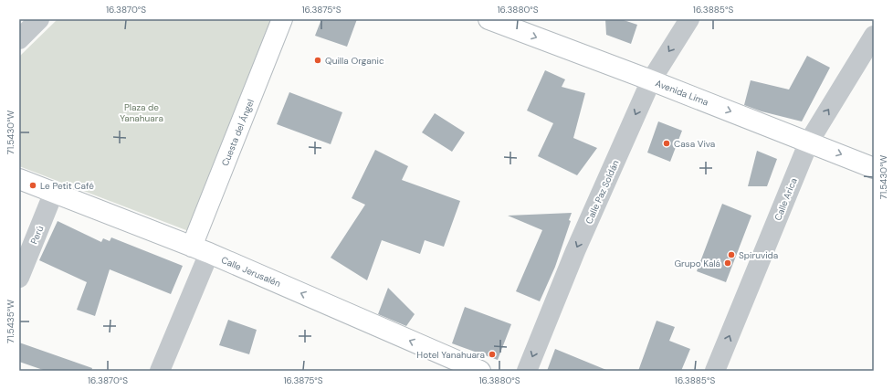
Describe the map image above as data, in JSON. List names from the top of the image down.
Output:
{
  "streets": {
    "street": [
      "Avenida Lima",
      "Cuesta del Ángel",
      "Calle Paz Soldán",
      "Calle Arica",
      "Perú",
      "Calle Jerusalén"
    ]
  },
  "crossings": [
    ["Avenida Lima", "Calle Paz Soldán"],
    ["Avenida Lima", "Calle Arica"],
    ["Cuesta del Ángel", "Calle Jerusalén"],
    ["Perú", "Calle Jerusalén"]
  ],
  "one_way": [
    "Avenida Lima",
    "Calle Paz Soldán",
    "Calle Arica",
    "Calle Jerusalén"
  ],
  "parks": ["Plaza de Yanahuara"],
  "places": [
    "Quilla Organic",
    "Casa Viva",
    "Le Petit Café",
    "Spiruvida",
    "Grupo Kalá",
    "Hotel Yanahuara"
  ],
  "coordinates": [
    "16.3870°S",
    "16.3875°S",
    "16.3880°S",
    "16.3885°S",
    "71.5430°W",
    "71.5435°W"
  ]
}
